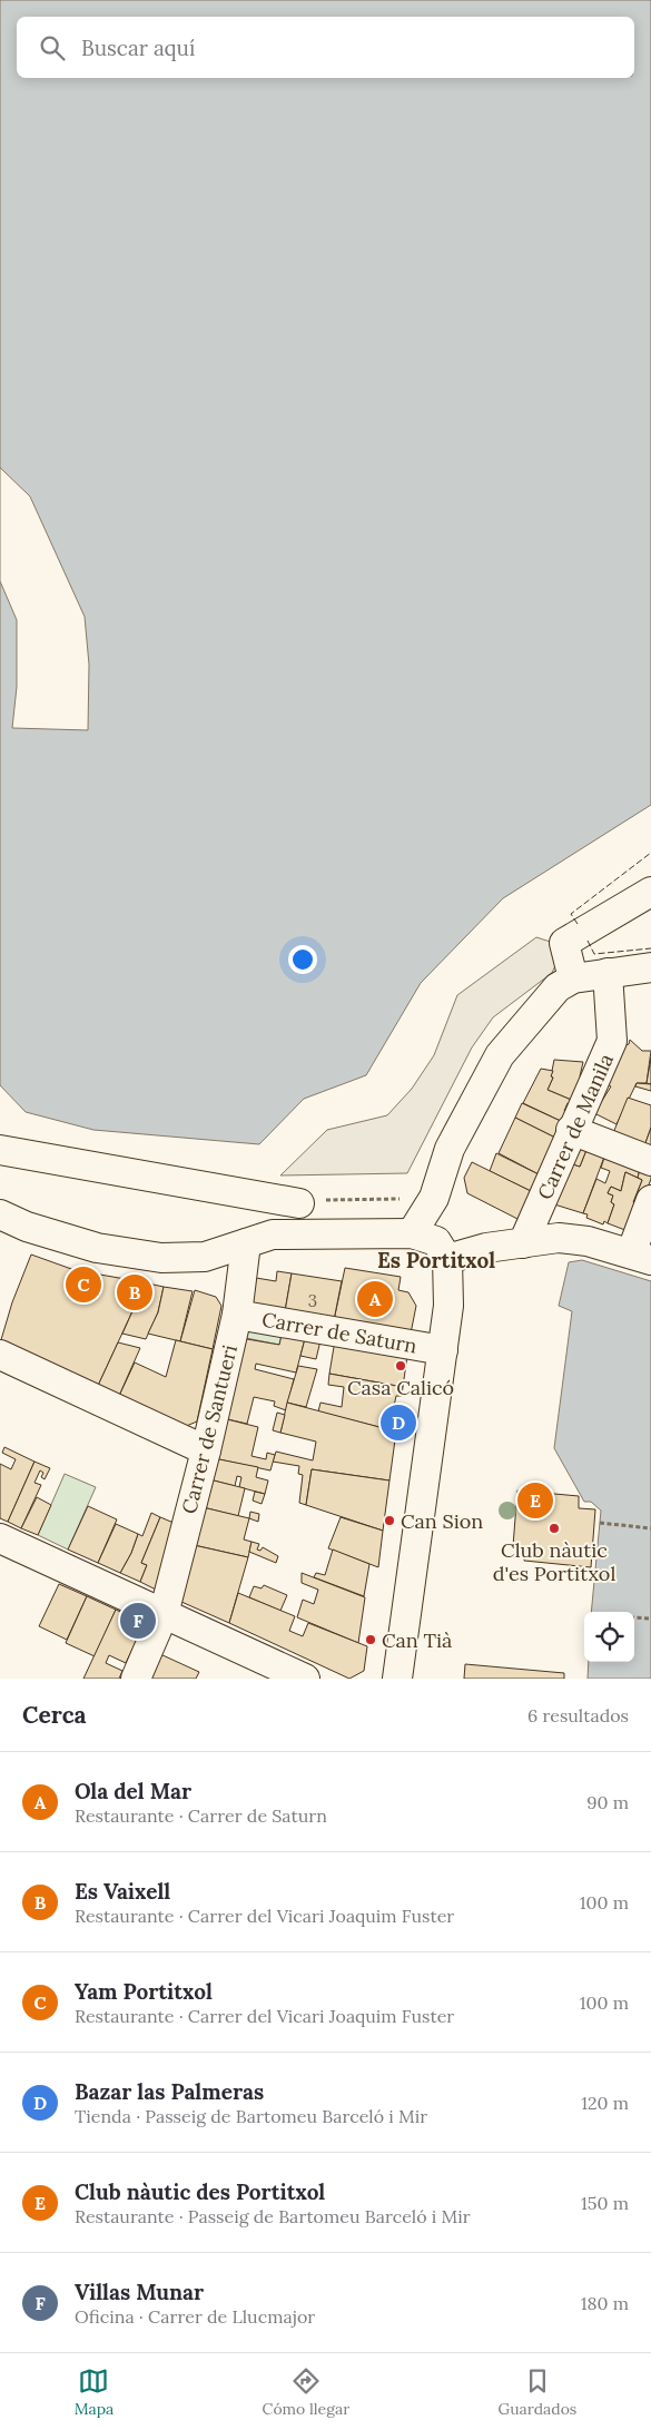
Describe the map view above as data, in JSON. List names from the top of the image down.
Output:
{
  "streets": {
    "street": ["Carrer de Manila", "Carrer de Saturn", "Carrer de Santueri"]
  },
  "crossings": [
    ["Carrer de Saturn", "Carrer de Santueri"]
  ],
  "districts": ["Es Portitxol"],
  "places": [
    "Casa Calicó",
    "Can Sion",
    "Club nàutic d'es Portitxol",
    "Can Tià"
  ],
  "house_numbers": ["3"],
  "page": {
    "search": "Buscar aquí",
    "pins": [
      "C",
      "B",
      "A",
      "D",
      "E",
      "F"
    ],
    "heading": ["Cerca", "6 resultados"],
    "list": [
      {
        "mark": "A",
        "name": "Ola del Mar",
        "note": "Restaurante · Carrer de Saturn",
        "value": "90 m"
      },
      {
        "mark": "B",
        "name": "Es Vaixell",
        "note": "Restaurante · Carrer del Vicari Joaquim Fuster",
        "value": "100 m"
      },
      {
        "mark": "C",
        "name": "Yam Portitxol",
        "note": "Restaurante · Carrer del Vicari Joaquim Fuster",
        "value": "100 m"
      },
      {
        "mark": "D",
        "name": "Bazar las Palmeras",
        "note": "Tienda · Passeig de Bartomeu Barceló i Mir",
        "value": "120 m"
      },
      {
        "mark": "E",
        "name": "Club nàutic des Portitxol",
        "note": "Restaurante · Passeig de Bartomeu Barceló i Mir",
        "value": "150 m"
      },
      {
        "mark": "F",
        "name": "Villas Munar",
        "note": "Oficina · Carrer de Llucmajor",
        "value": "180 m"
      }
    ],
    "nav": ["Mapa", "Cómo llegar", "Guardados"]
  }
}
